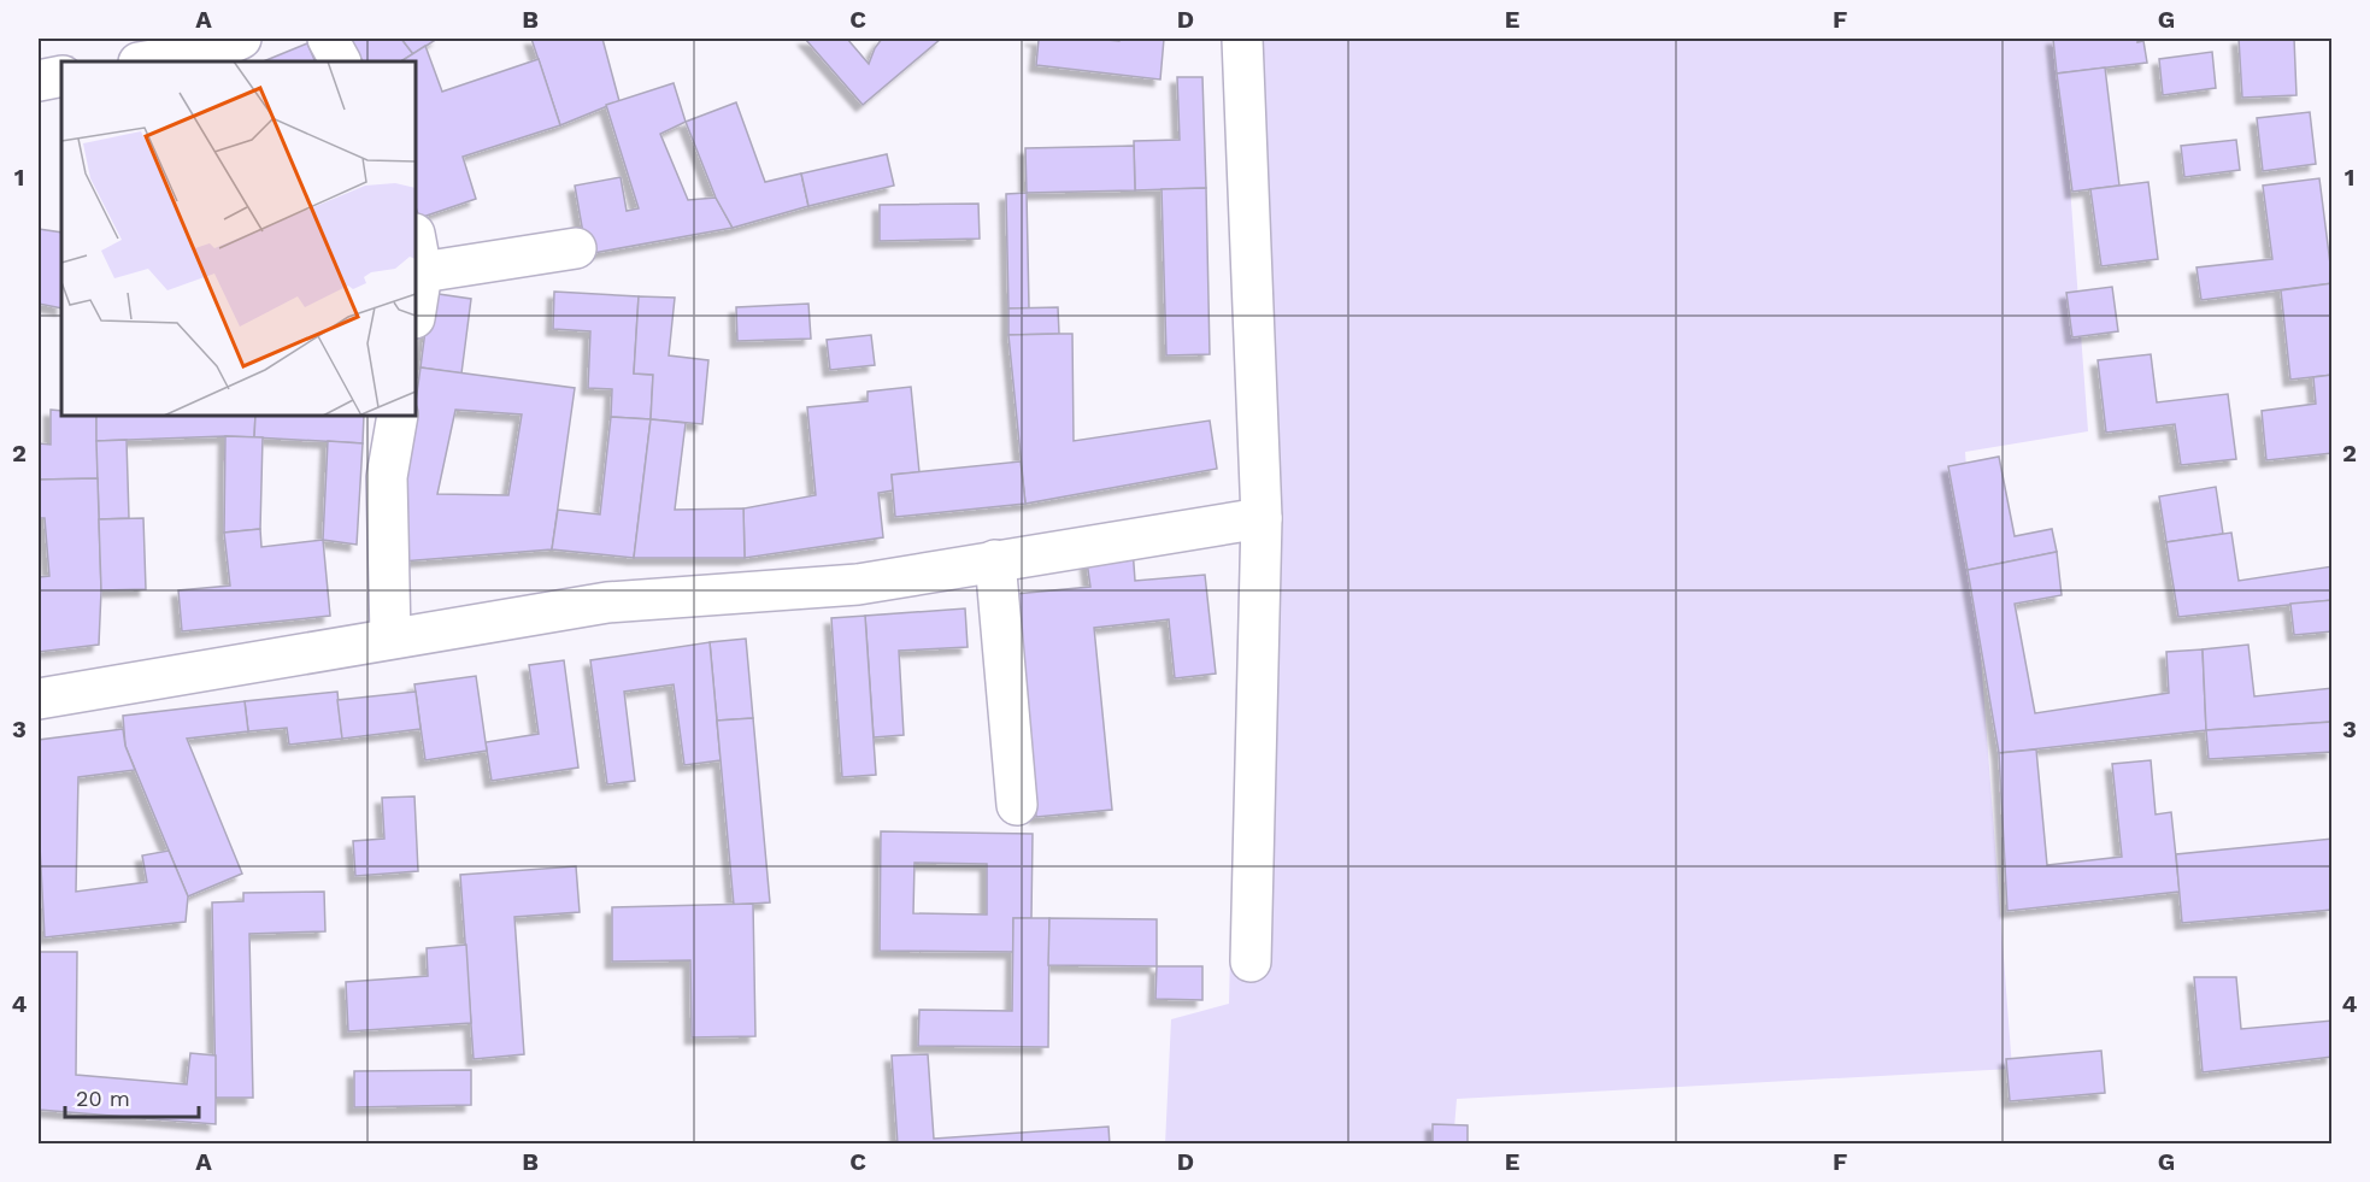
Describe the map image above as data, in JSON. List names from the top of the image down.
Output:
{
  "scale_bar": "20 m",
  "grid": {
    "columns": [
      "A",
      "B",
      "C",
      "D",
      "E",
      "F",
      "G"
    ],
    "rows": [
      "1",
      "2",
      "3",
      "4"
    ]
  }
}
